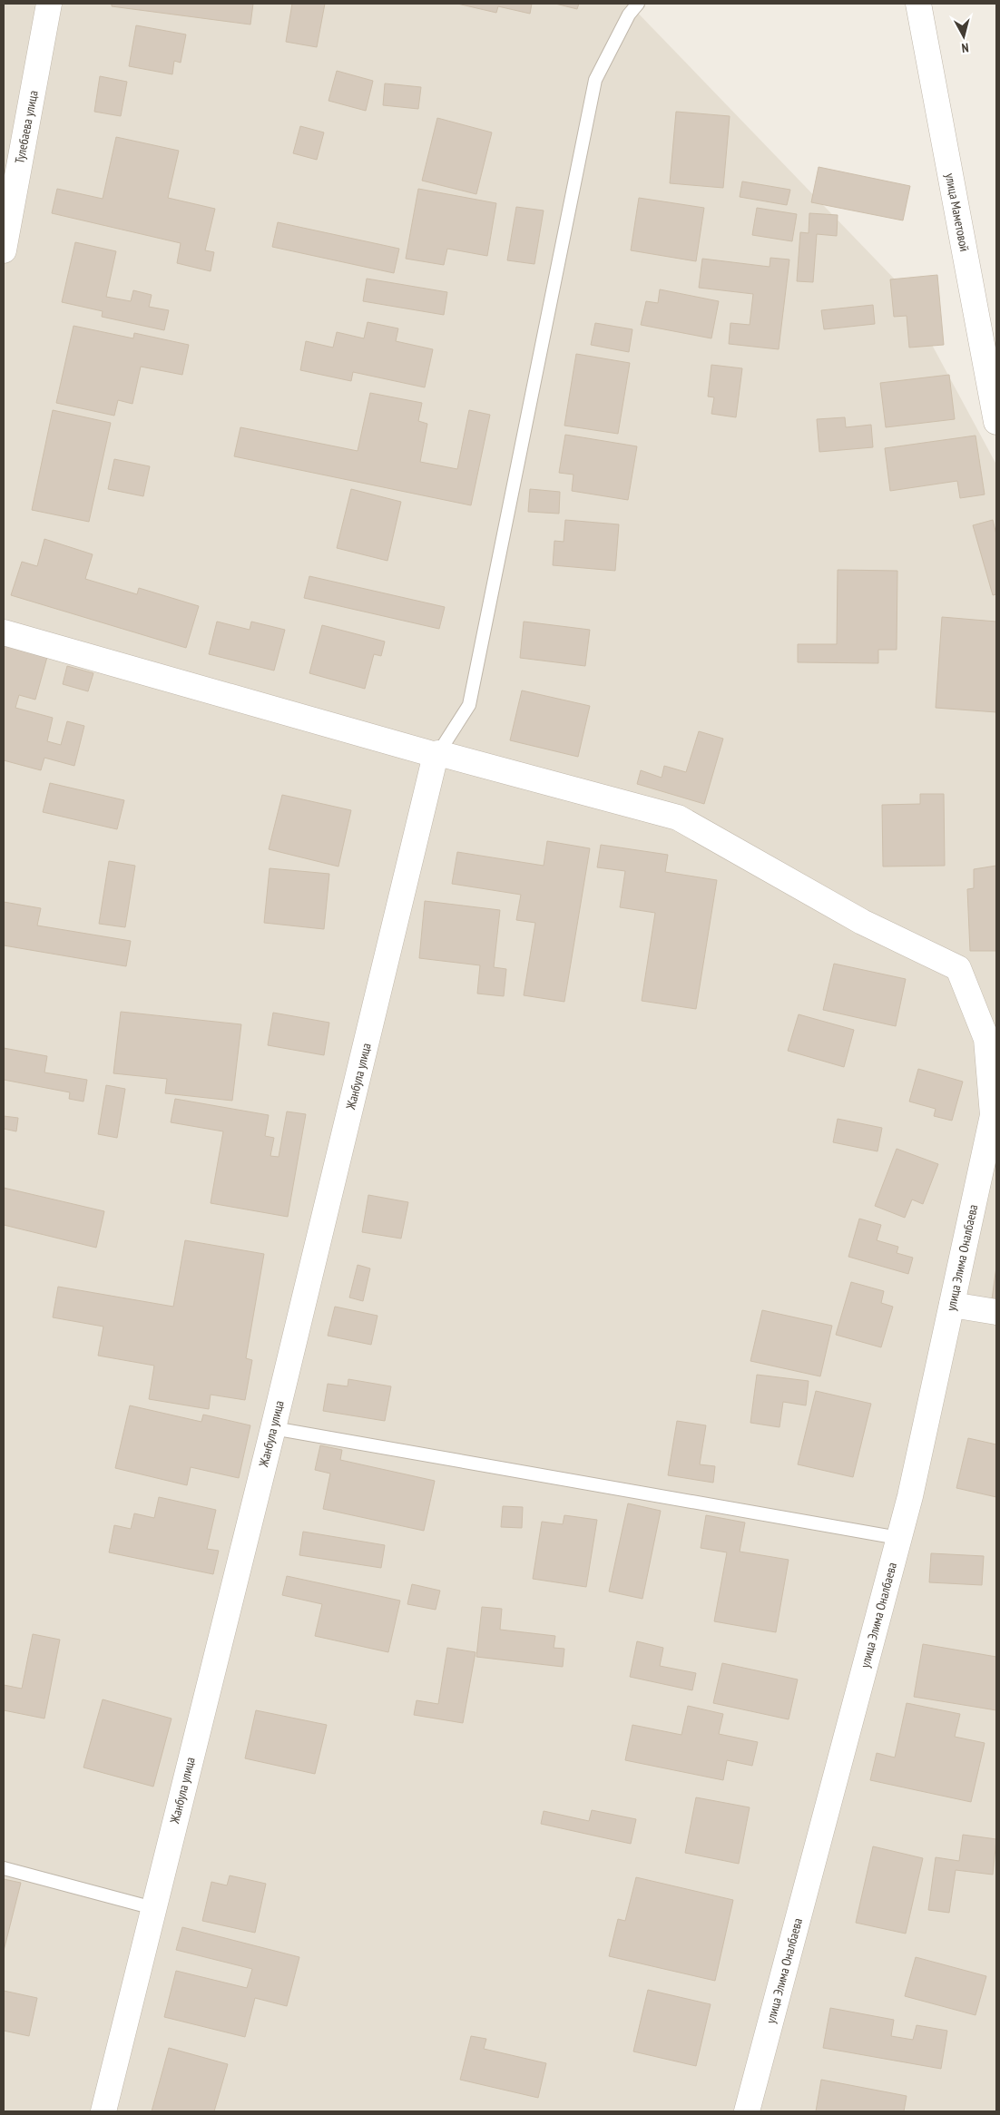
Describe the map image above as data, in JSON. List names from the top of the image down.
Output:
{
  "streets": {
    "street": [
      "Тулебаева улица",
      "улица Маметовой",
      "Жанбула улица",
      "улица Элима Оналбаева"
    ]
  },
  "crossings": [
    ["Жанбула улица", "улица Элима Оналбаева"]
  ],
  "north": "bottom"
}
